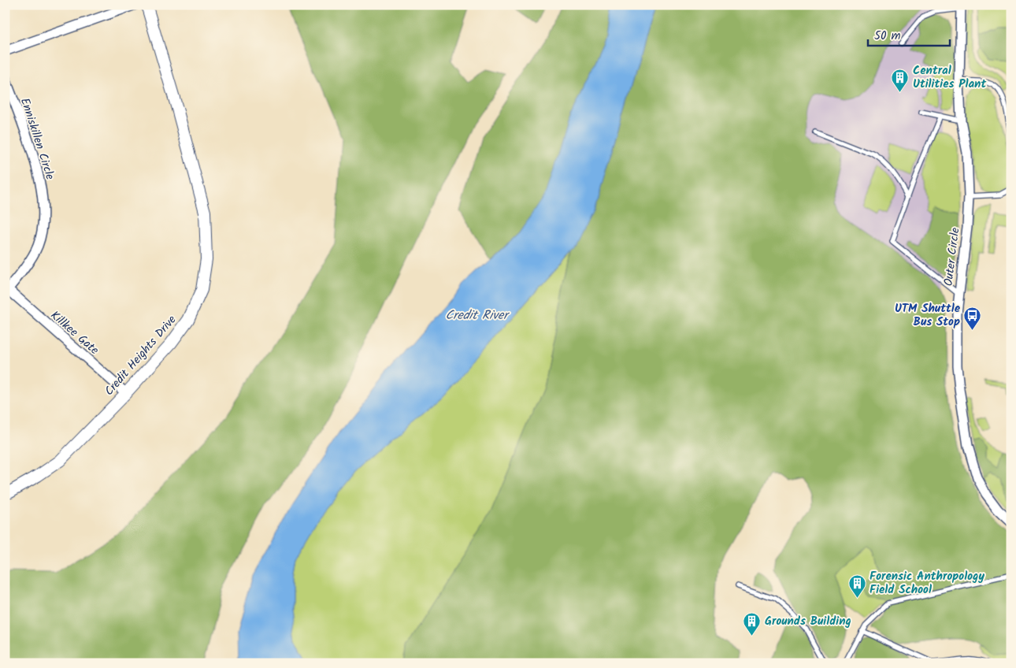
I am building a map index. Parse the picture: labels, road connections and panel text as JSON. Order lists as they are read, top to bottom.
{
  "streets": {
    "street": [
      "Enniskillen Circle",
      "Outer Circle",
      "Killkee Gate",
      "Credit Heights Drive"
    ]
  },
  "crossings": [
    ["Enniskillen Circle", "Killkee Gate"],
    ["Killkee Gate", "Credit Heights Drive"]
  ],
  "water": ["Credit River"],
  "places": {
    "building": ["Central Utilities Plant", "Forensic Anthropology Field School", "Grounds Building"],
    "bus stop": ["UTM Shuttle Bus Stop"]
  },
  "scale_bar": "50 m"
}
